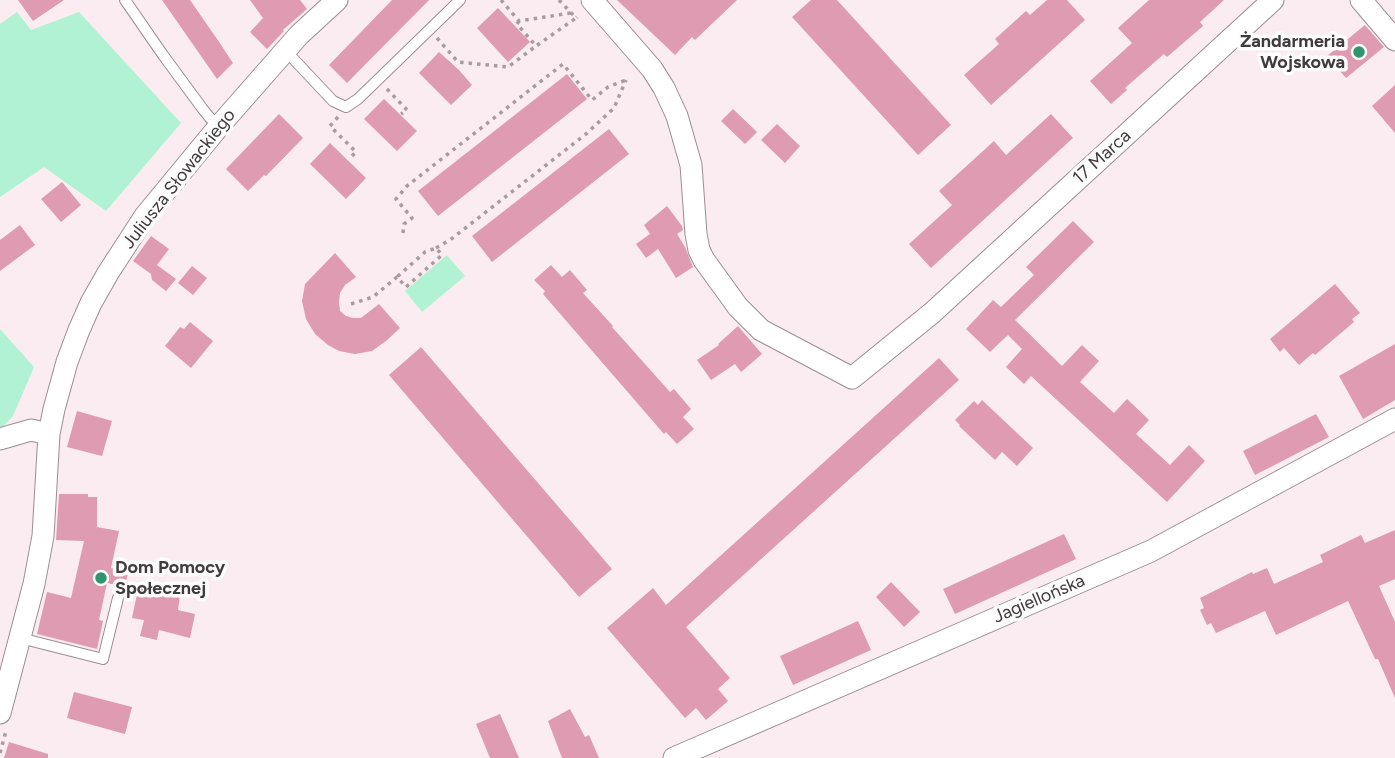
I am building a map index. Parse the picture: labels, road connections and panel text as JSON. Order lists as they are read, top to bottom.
{
  "streets": {
    "street": ["17 Marca", "Juliusza Słowackiego", "Jagiellońska"]
  },
  "places": ["Żandarmeria Wojskowa", "Dom Pomocy Społecznej"]
}
